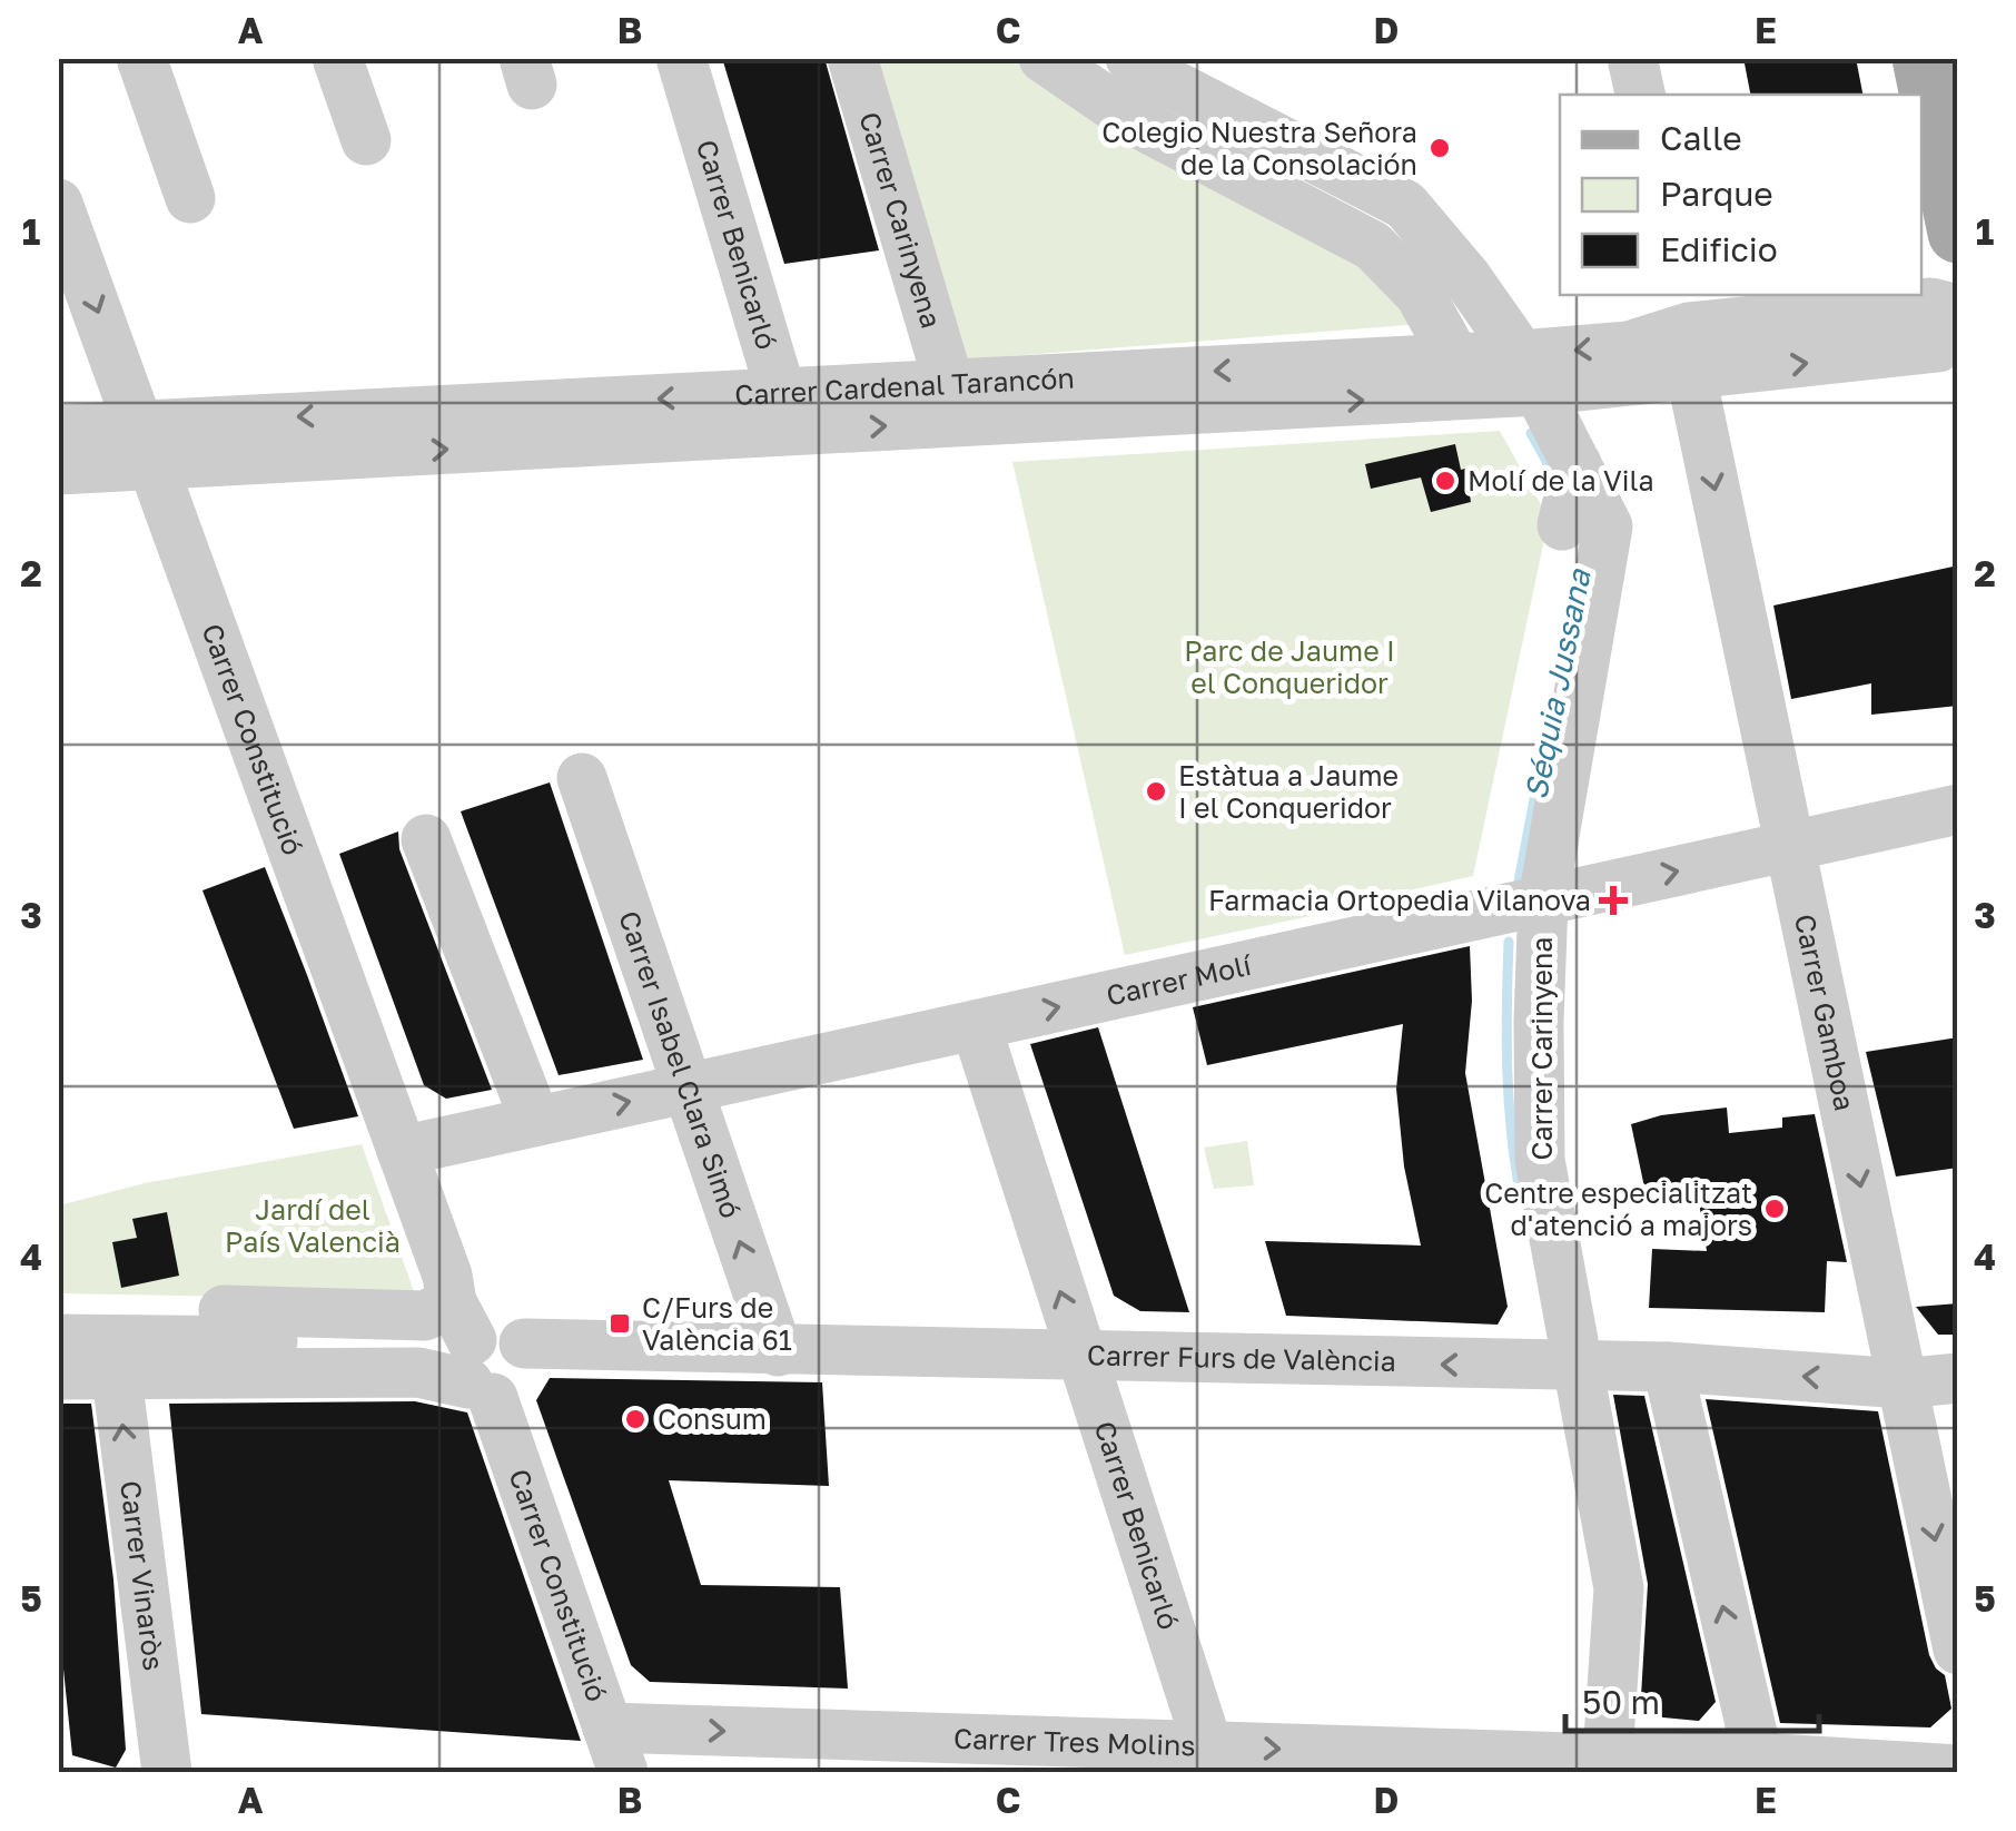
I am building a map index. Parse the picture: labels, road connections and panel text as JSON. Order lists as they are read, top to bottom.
{
  "streets": {
    "street": [
      "Carrer Carinyena",
      "Carrer Benicarló",
      "Carrer Cardenal Tarancón",
      "Carrer Constitució",
      "Carrer Molí",
      "Carrer Gamboa",
      "Carrer Isabel Clara Simó",
      "Carrer Furs de València",
      "Carrer Vinaròs",
      "Carrer Tres Molins"
    ]
  },
  "crossings": [
    ["Carrer Carinyena", "Carrer Cardenal Tarancón"],
    ["Carrer Carinyena", "Carrer Molí"],
    ["Carrer Carinyena", "Carrer Furs de València"],
    ["Carrer Carinyena", "Carrer Tres Molins"],
    ["Carrer Benicarló", "Carrer Cardenal Tarancón"],
    ["Carrer Benicarló", "Carrer Molí"],
    ["Carrer Benicarló", "Carrer Furs de València"],
    ["Carrer Benicarló", "Carrer Tres Molins"],
    ["Carrer Cardenal Tarancón", "Carrer Constitució"],
    ["Carrer Cardenal Tarancón", "Carrer Gamboa"],
    ["Carrer Constitució", "Carrer Molí"],
    ["Carrer Constitució", "Carrer Furs de València"],
    ["Carrer Constitució", "Carrer Tres Molins"],
    ["Carrer Molí", "Carrer Gamboa"],
    ["Carrer Molí", "Carrer Isabel Clara Simó"],
    ["Carrer Gamboa", "Carrer Furs de València"],
    ["Carrer Isabel Clara Simó", "Carrer Furs de València"]
  ],
  "one_way": [
    "Carrer Molí",
    "Carrer Gamboa",
    "Carrer Isabel Clara Simó",
    "Carrer Furs de València",
    "Carrer Vinaròs",
    "Carrer Tres Molins"
  ],
  "water": ["Séquia Jussana"],
  "parks": ["Parc de Jaume I el Conqueridor", "Jardí del País Valencià"],
  "places": {
    "other": [
      "Colegio Nuestra Señora de la Consolación",
      "Molí de la Vila",
      "Estàtua a Jaume I el Conqueridor",
      "Centre especialitzat d'atenció a majors",
      "Consum"
    ],
    "health": ["Farmacia Ortopedia Vilanova"],
    "transit": ["C/Furs de València 61"]
  },
  "legend": ["Calle", "Parque", "Edificio"],
  "scale_bar": "50 m",
  "grid": {
    "columns": [
      "A",
      "B",
      "C",
      "D",
      "E"
    ],
    "rows": [
      "1",
      "2",
      "3",
      "4",
      "5"
    ]
  }
}
